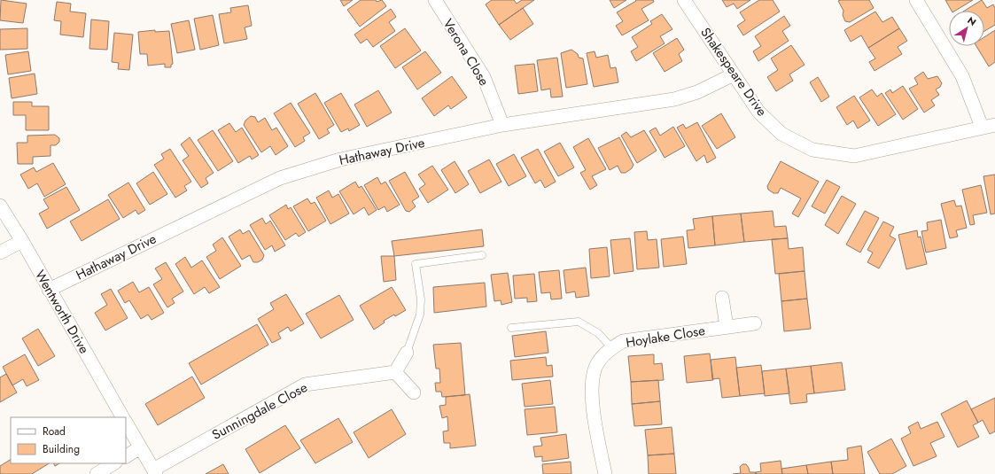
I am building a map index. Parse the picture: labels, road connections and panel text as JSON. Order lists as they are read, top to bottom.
{
  "streets": {
    "street": [
      "Verona Close",
      "Shakespeare Drive",
      "Hathaway Drive",
      "Wentworth Drive",
      "Hoylake Close",
      "Sunningdale Close"
    ]
  },
  "crossings": [
    ["Verona Close", "Hathaway Drive"],
    ["Shakespeare Drive", "Hathaway Drive"],
    ["Hathaway Drive", "Wentworth Drive"]
  ],
  "legend": ["Road", "Building"],
  "north": "top right"
}
